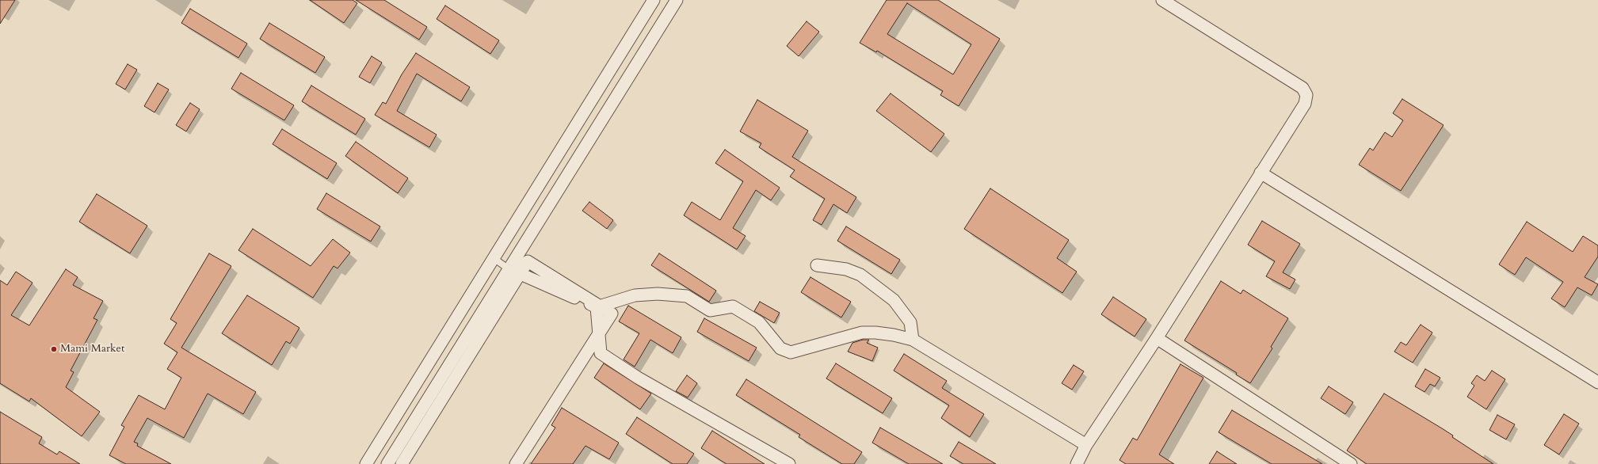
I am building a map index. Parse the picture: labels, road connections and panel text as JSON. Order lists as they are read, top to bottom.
{
  "places": ["Mami Market"]
}
